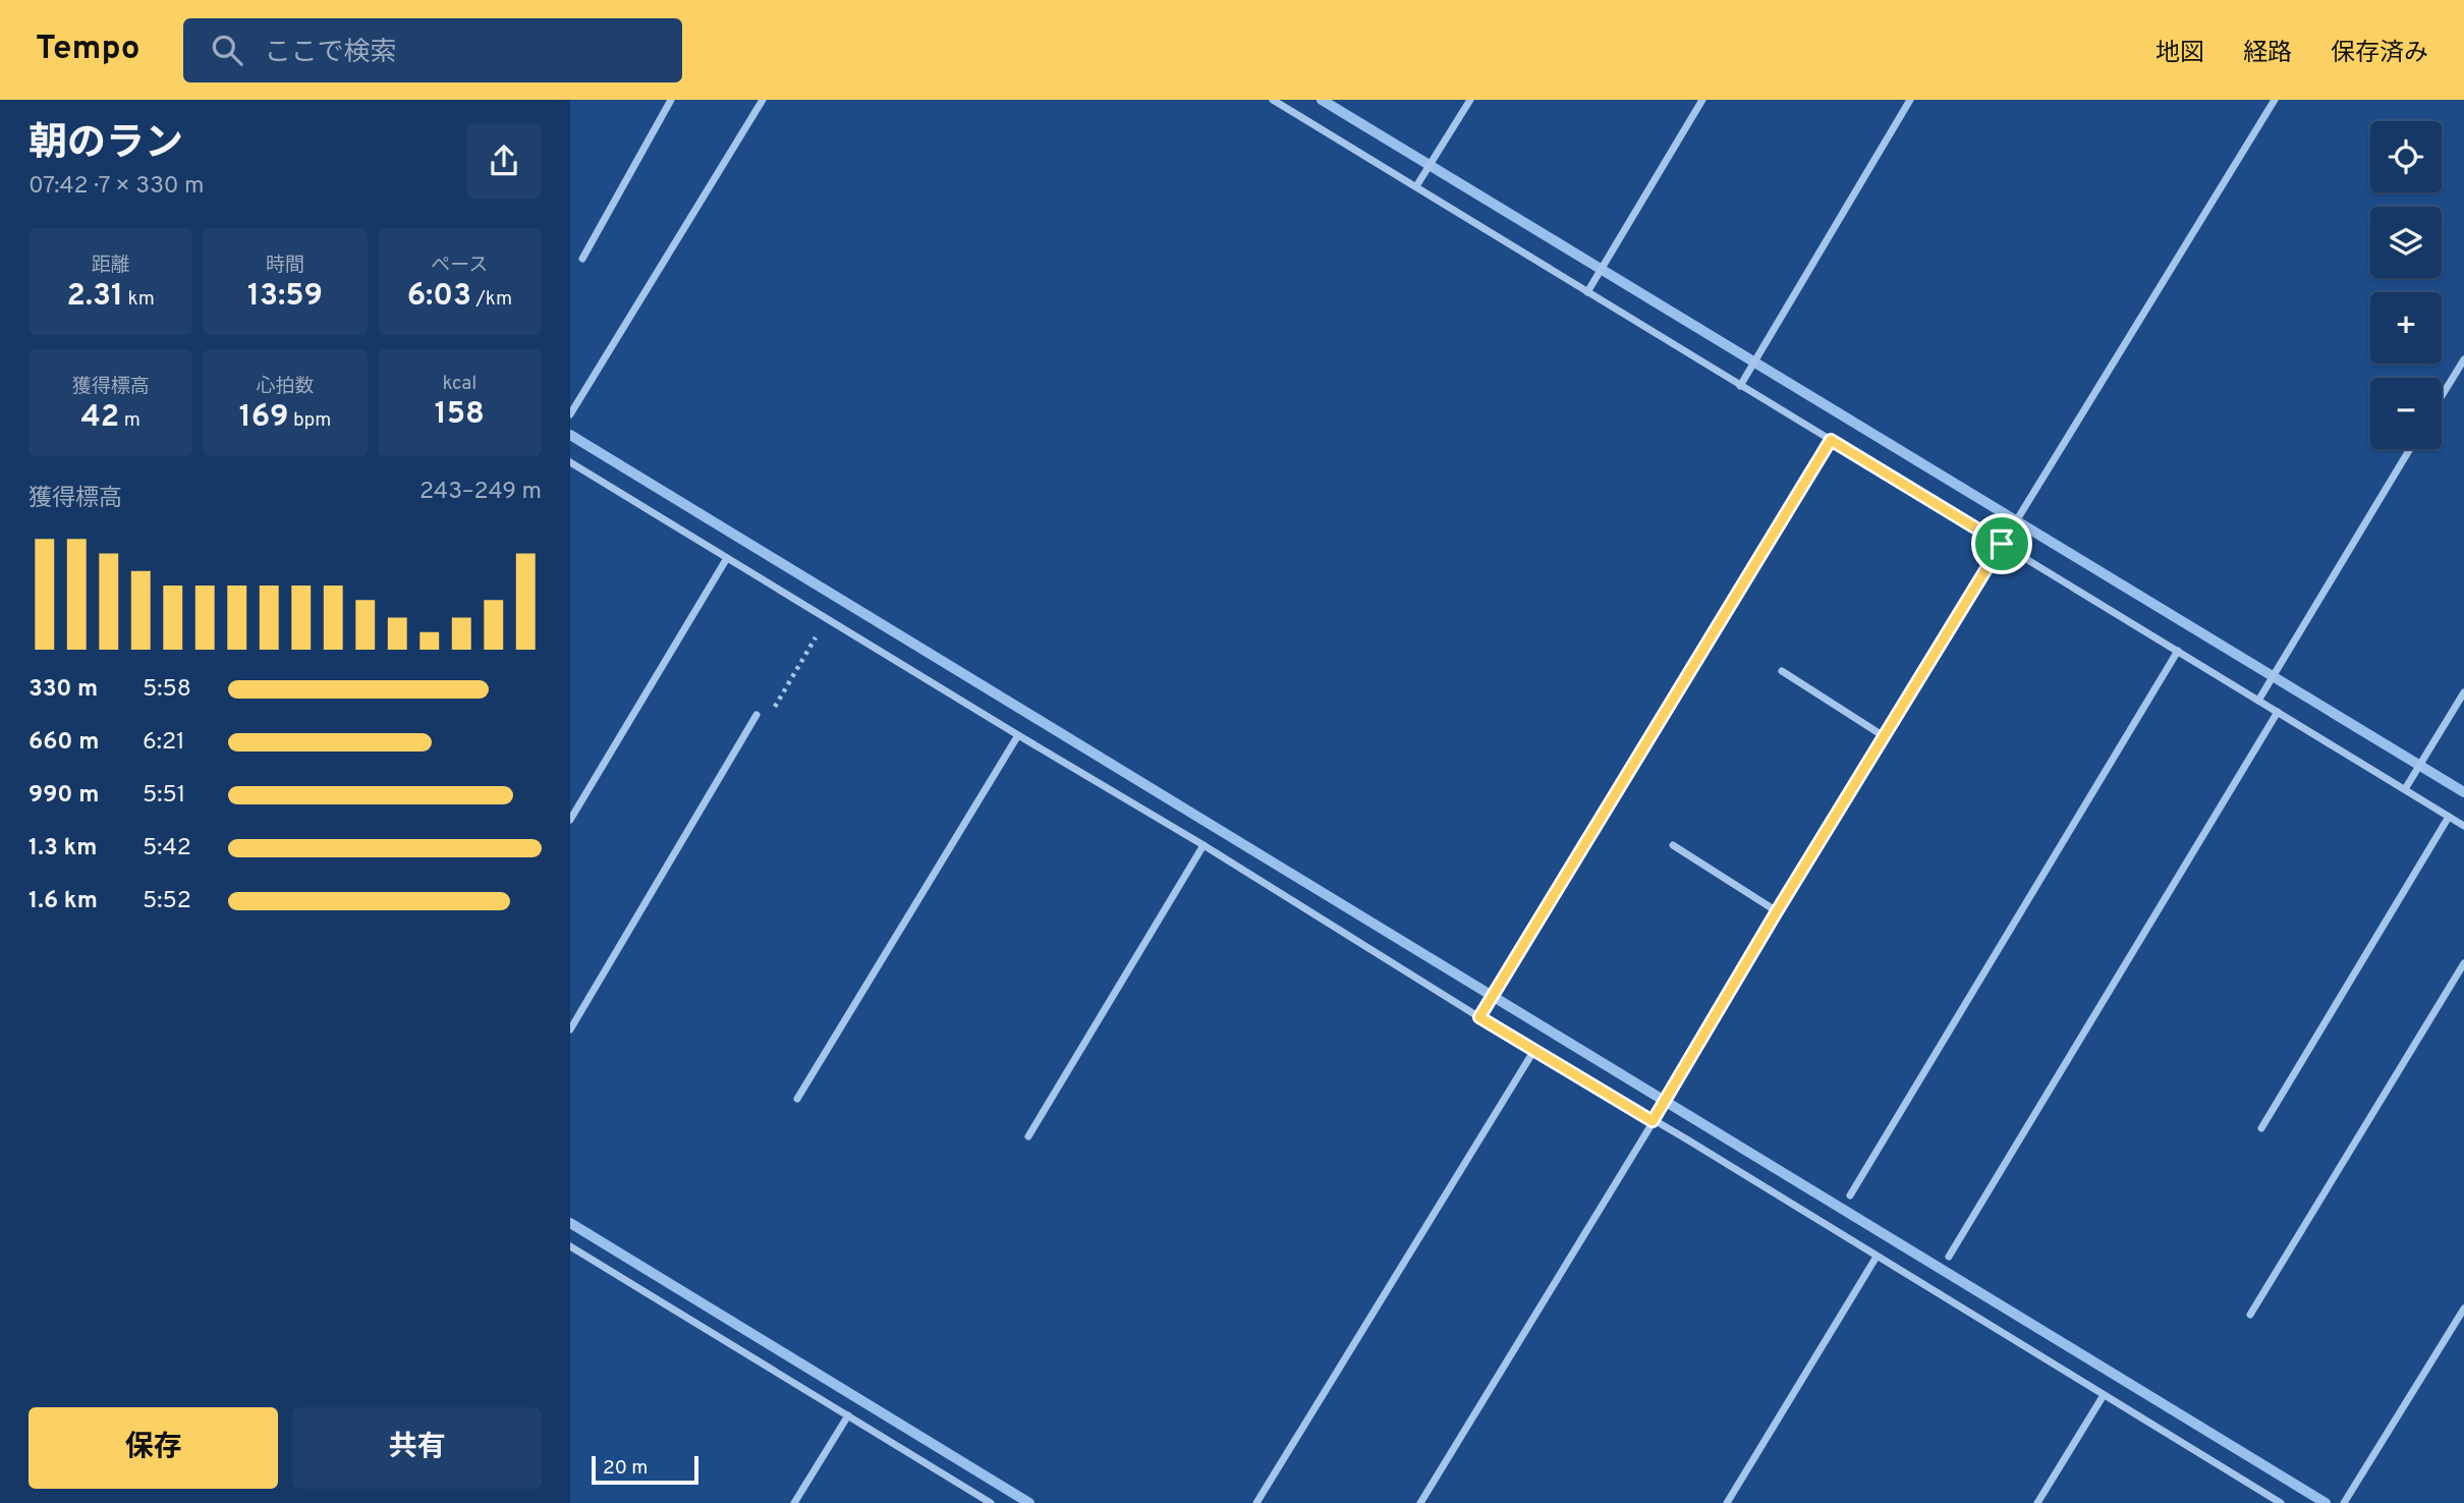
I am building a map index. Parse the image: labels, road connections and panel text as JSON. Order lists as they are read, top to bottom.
{
  "scale_bar": "20 m",
  "page": {
    "header": "Tempo",
    "search": "ここで検索",
    "nav": ["地図", "経路", "保存済み"],
    "heading": ["朝のラン", "07:42 · 7 × 330 m"],
    "map_buttons": ["+", "−"],
    "stats": [
      ["距離", "2.31 km"],
      ["時間", "13:59"],
      ["ペース", "6:03 /km"],
      ["獲得標高", "42 m"],
      ["心拍数", "169 bpm"],
      ["kcal", "158"]
    ],
    "chart": ["獲得標高", "243–249 m"],
    "list": [
      {
        "name": "330 m",
        "note": "5:58"
      },
      {
        "name": "660 m",
        "note": "6:21"
      },
      {
        "name": "990 m",
        "note": "5:51"
      },
      {
        "name": "1.3 km",
        "note": "5:42"
      },
      {
        "name": "1.6 km",
        "note": "5:52"
      }
    ],
    "buttons": ["保存", "共有"],
    "scale": "20 m"
  }
}
